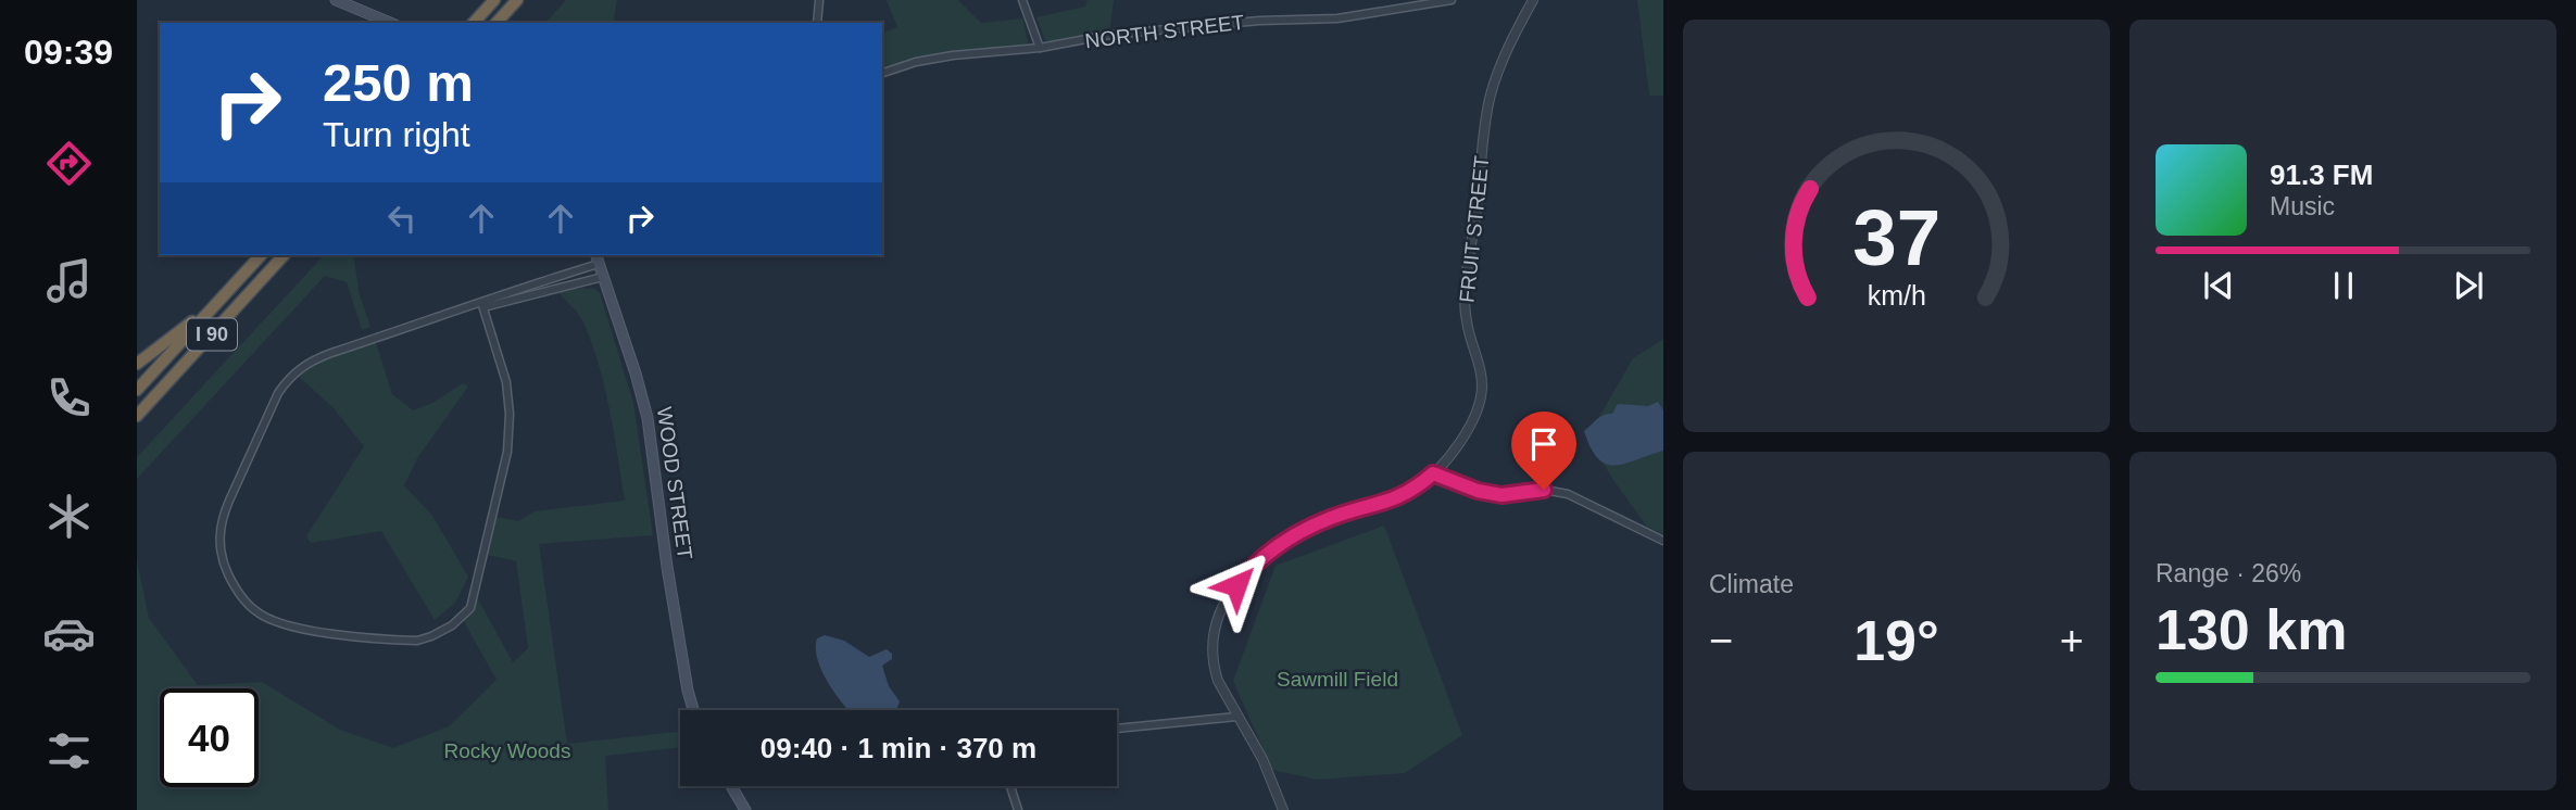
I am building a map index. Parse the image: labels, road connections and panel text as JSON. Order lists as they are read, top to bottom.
{
  "streets": {
    "highway": ["I 90"],
    "main road": ["WOOD STREET"],
    "street": ["NORTH STREET", "FRUIT STREET"]
  },
  "parks": ["Sawmill Field", "Rocky Woods"],
  "page": {
    "tabs": "09:39",
    "turn": ["250 m", "Turn right"],
    "song": ["91.3 FM", "Music"],
    "tile": [
      "Climate",
      ["Range · 26%", "130 km"]
    ],
    "heat": ["−", "19°", "+"],
    "limit": "40",
    "trip": "09:40 · 1 min · 370 m",
    "gauge": ["37", "km/h"]
  }
}
